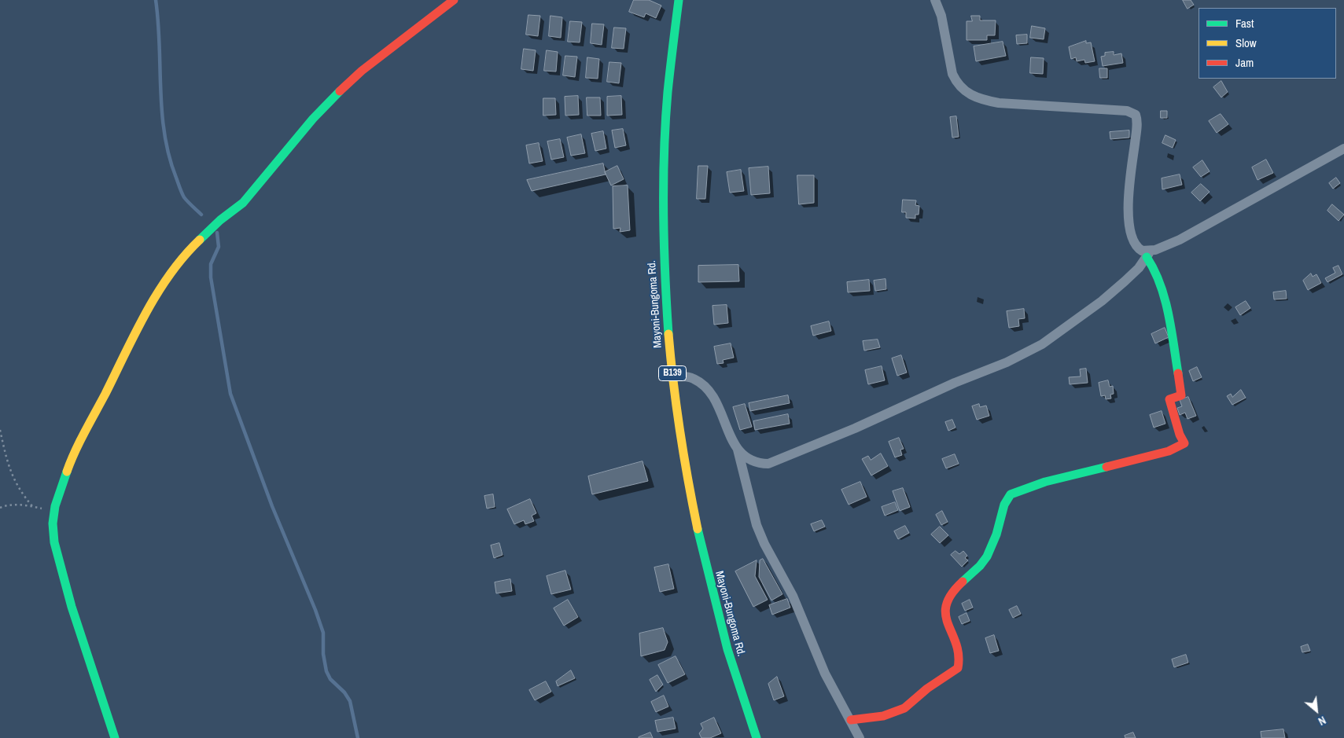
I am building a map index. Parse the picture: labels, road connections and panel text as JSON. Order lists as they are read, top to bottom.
{
  "streets": {
    "street": ["Mayoni-Bungoma Rd.", "B139"]
  },
  "legend": ["Fast", "Slow", "Jam"],
  "north": "bottom right"
}
